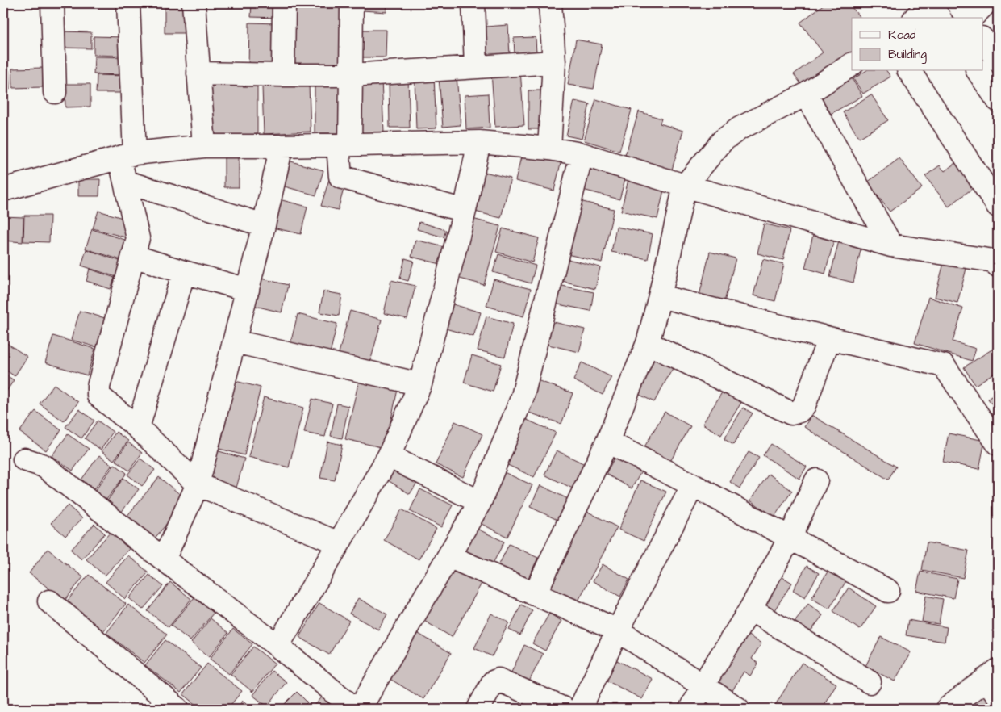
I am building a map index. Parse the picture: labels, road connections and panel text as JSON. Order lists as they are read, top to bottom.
{
  "legend": ["Road", "Building"]
}
